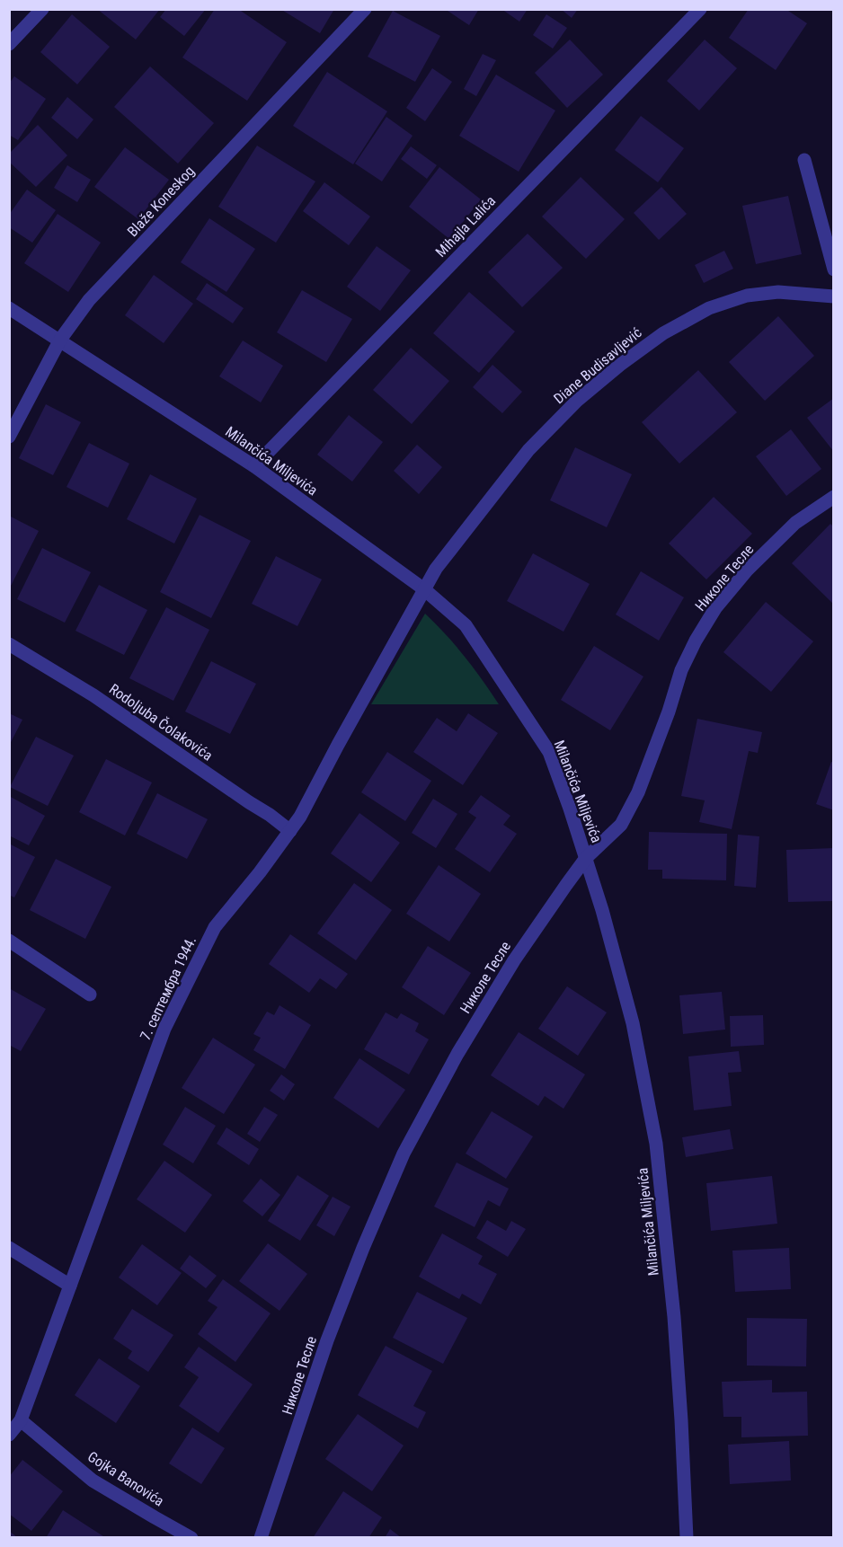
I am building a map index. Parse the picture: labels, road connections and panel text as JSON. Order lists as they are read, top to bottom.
{
  "streets": {
    "street": [
      "Blaže Koneskog",
      "Mihajla Lalića",
      "Diane Budisavljević",
      "Milančića Miljevića",
      "Николе Тесле",
      "Rodoljuba Čolakovića",
      "7. септембра 1944.",
      "Gojka Banovića"
    ]
  },
  "crossings": [
    ["Blaže Koneskog", "Milančića Miljevića"],
    ["Mihajla Lalića", "Milančića Miljevića"],
    ["Diane Budisavljević", "Milančića Miljevića"],
    ["Diane Budisavljević", "7. септембра 1944."],
    ["Milančića Miljevića", "Николе Тесле"],
    ["Milančića Miljevića", "7. септембра 1944."],
    ["Rodoljuba Čolakovića", "7. септембра 1944."],
    ["7. септембра 1944.", "Gojka Banovića"]
  ]
}
